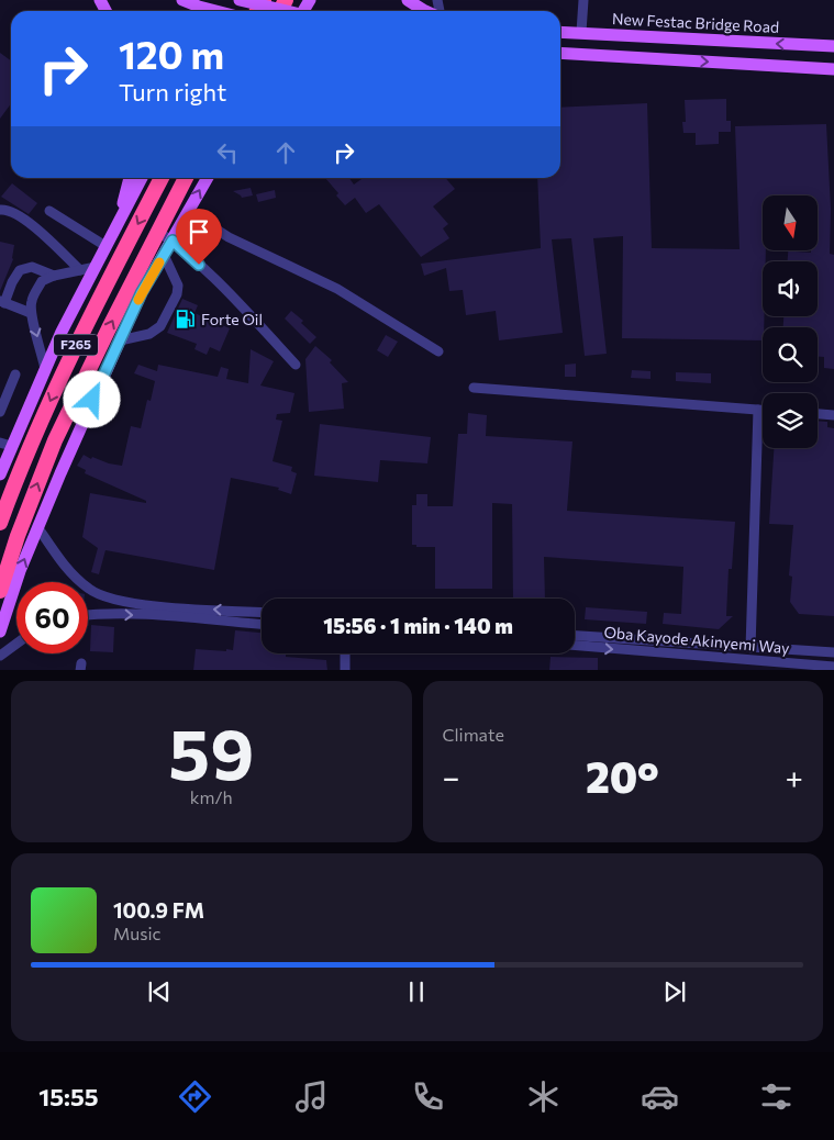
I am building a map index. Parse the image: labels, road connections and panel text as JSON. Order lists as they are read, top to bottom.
{
  "streets": {
    "highway": ["F265"],
    "main road": ["New Festac Bridge Road"],
    "street": ["Oba Kayode Akinyemi Way"]
  },
  "places": {
    "fuel station": ["Forte Oil"]
  },
  "north": "bottom",
  "page": {
    "turn": ["120 m", "Turn right"],
    "limit": "60",
    "trip": "15:56 · 1 min · 140 m",
    "tile": [
      ["59", "km/h"],
      "Climate"
    ],
    "heat": ["−", "20°", "+"],
    "song": ["100.9 FM", "Music"],
    "tabs": "15:55"
  }
}
